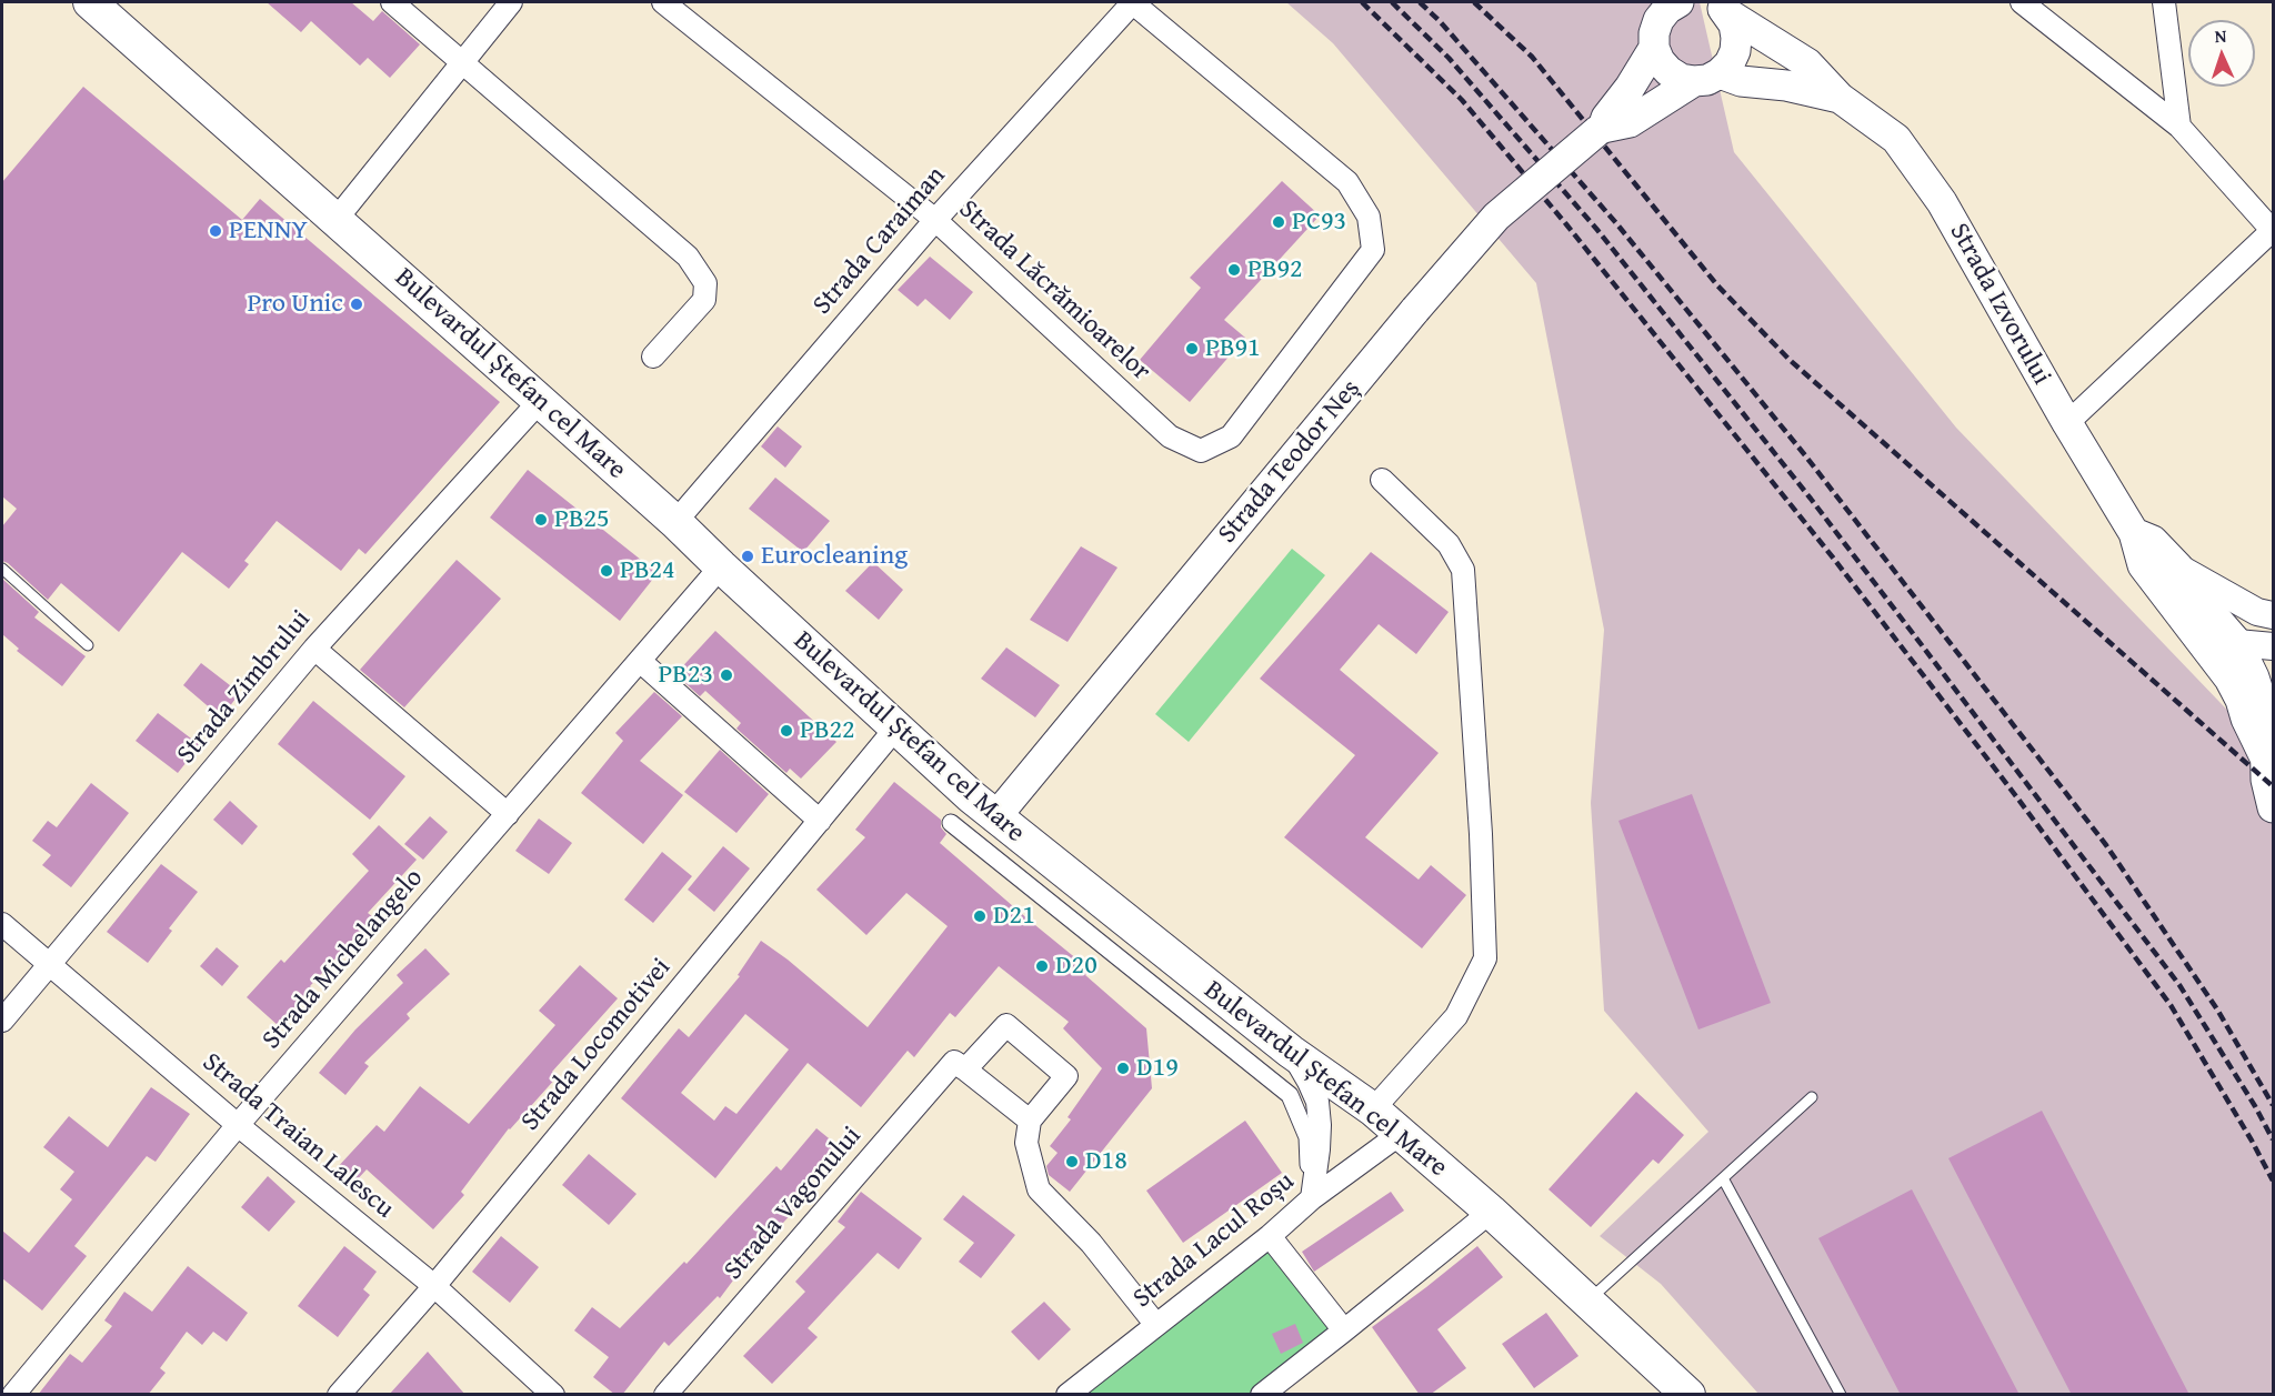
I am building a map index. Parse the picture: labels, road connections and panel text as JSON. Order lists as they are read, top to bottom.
{
  "streets": {
    "main road": ["Strada Izvorului", "Bulevardul Ștefan cel Mare", "Strada Teodor Neș"],
    "street": [
      "Strada Caraiman",
      "Strada Lăcrămioarelor",
      "Strada Zimbrului",
      "Strada Michelangelo",
      "Strada Locomotivei",
      "Strada Traian Lalescu",
      "Strada Vagonului",
      "Strada Lacul Roșu"
    ]
  },
  "crossings": [
    ["Strada Caraiman", "Strada Lăcrămioarelor"],
    ["Strada Caraiman", "Bulevardul Ștefan cel Mare"],
    ["Strada Izvorului", "Strada Teodor Neș"],
    ["Bulevardul Ștefan cel Mare", "Strada Teodor Neș"],
    ["Bulevardul Ștefan cel Mare", "Strada Zimbrului"],
    ["Bulevardul Ștefan cel Mare", "Strada Michelangelo"],
    ["Bulevardul Ștefan cel Mare", "Strada Locomotivei"],
    ["Bulevardul Ștefan cel Mare", "Strada Lacul Roșu"],
    ["Strada Zimbrului", "Strada Traian Lalescu"],
    ["Strada Michelangelo", "Strada Traian Lalescu"],
    ["Strada Locomotivei", "Strada Traian Lalescu"]
  ],
  "places": [
    "PC93",
    "PENNY",
    "PB92",
    "Pro Unic",
    "PB91",
    "PB25",
    "Eurocleaning",
    "PB24",
    "PB23",
    "PB22",
    "D21",
    "D20",
    "D19",
    "D18"
  ],
  "north": "top"
}
